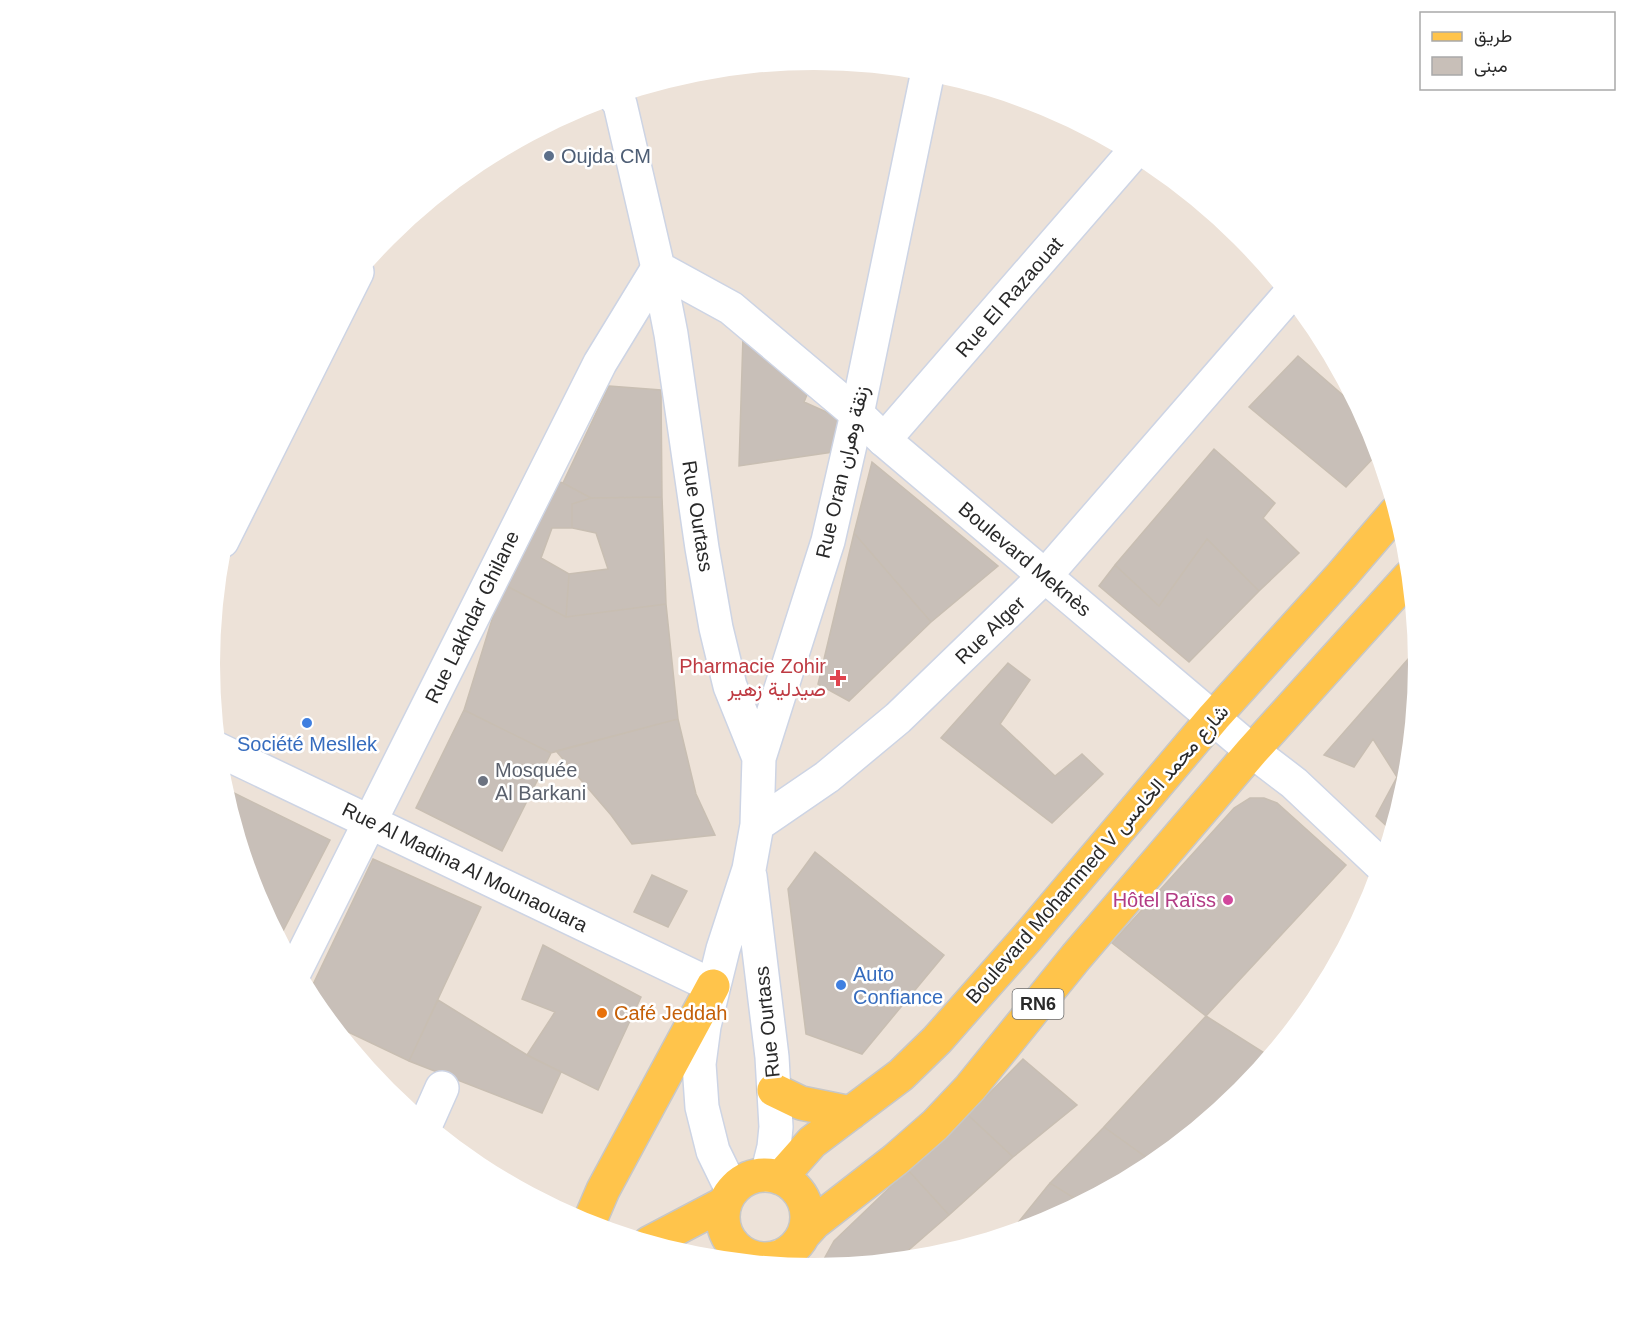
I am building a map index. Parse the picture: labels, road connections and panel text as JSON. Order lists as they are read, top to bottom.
{
  "streets": {
    "main road": ["Boulevard Mohammed V شارع محمد الخامس", "RN6"],
    "street": [
      "Rue El Razaouat",
      "Rue Oran زنقة وهران",
      "Rue Ourtass",
      "Boulevard Meknès",
      "Rue Lakhdar Ghilane",
      "Rue Alger",
      "Rue Al Madina Al Mounaouara"
    ]
  },
  "crossings": [
    ["Rue El Razaouat", "Boulevard Meknès"],
    ["Rue Oran زنقة وهران", "Rue Ourtass"],
    ["Rue Oran زنقة وهران", "Boulevard Meknès"],
    ["Rue Oran زنقة وهران", "Rue Alger"],
    ["Rue Ourtass", "Boulevard Meknès"],
    ["Rue Ourtass", "Rue Lakhdar Ghilane"],
    ["Rue Ourtass", "Boulevard Mohammed V شارع محمد الخامس"],
    ["Rue Ourtass", "RN6"],
    ["Boulevard Meknès", "Rue Lakhdar Ghilane"],
    ["Boulevard Meknès", "Rue Alger"],
    ["Boulevard Meknès", "Boulevard Mohammed V شارع محمد الخامس"],
    ["Boulevard Meknès", "RN6"],
    ["Rue Lakhdar Ghilane", "Rue Al Madina Al Mounaouara"],
    ["Boulevard Mohammed V شارع محمد الخامس", "RN6"]
  ],
  "places": {
    "other": [
      "Oujda CM",
      "Société Mesllek",
      "Mosquée Al Barkani",
      "Hôtel Raïss",
      "Auto Confiance",
      "Café Jeddah"
    ],
    "health": ["Pharmacie Zohir صيدلية زهير"]
  },
  "legend": ["طريق", "مبنى"]
}
